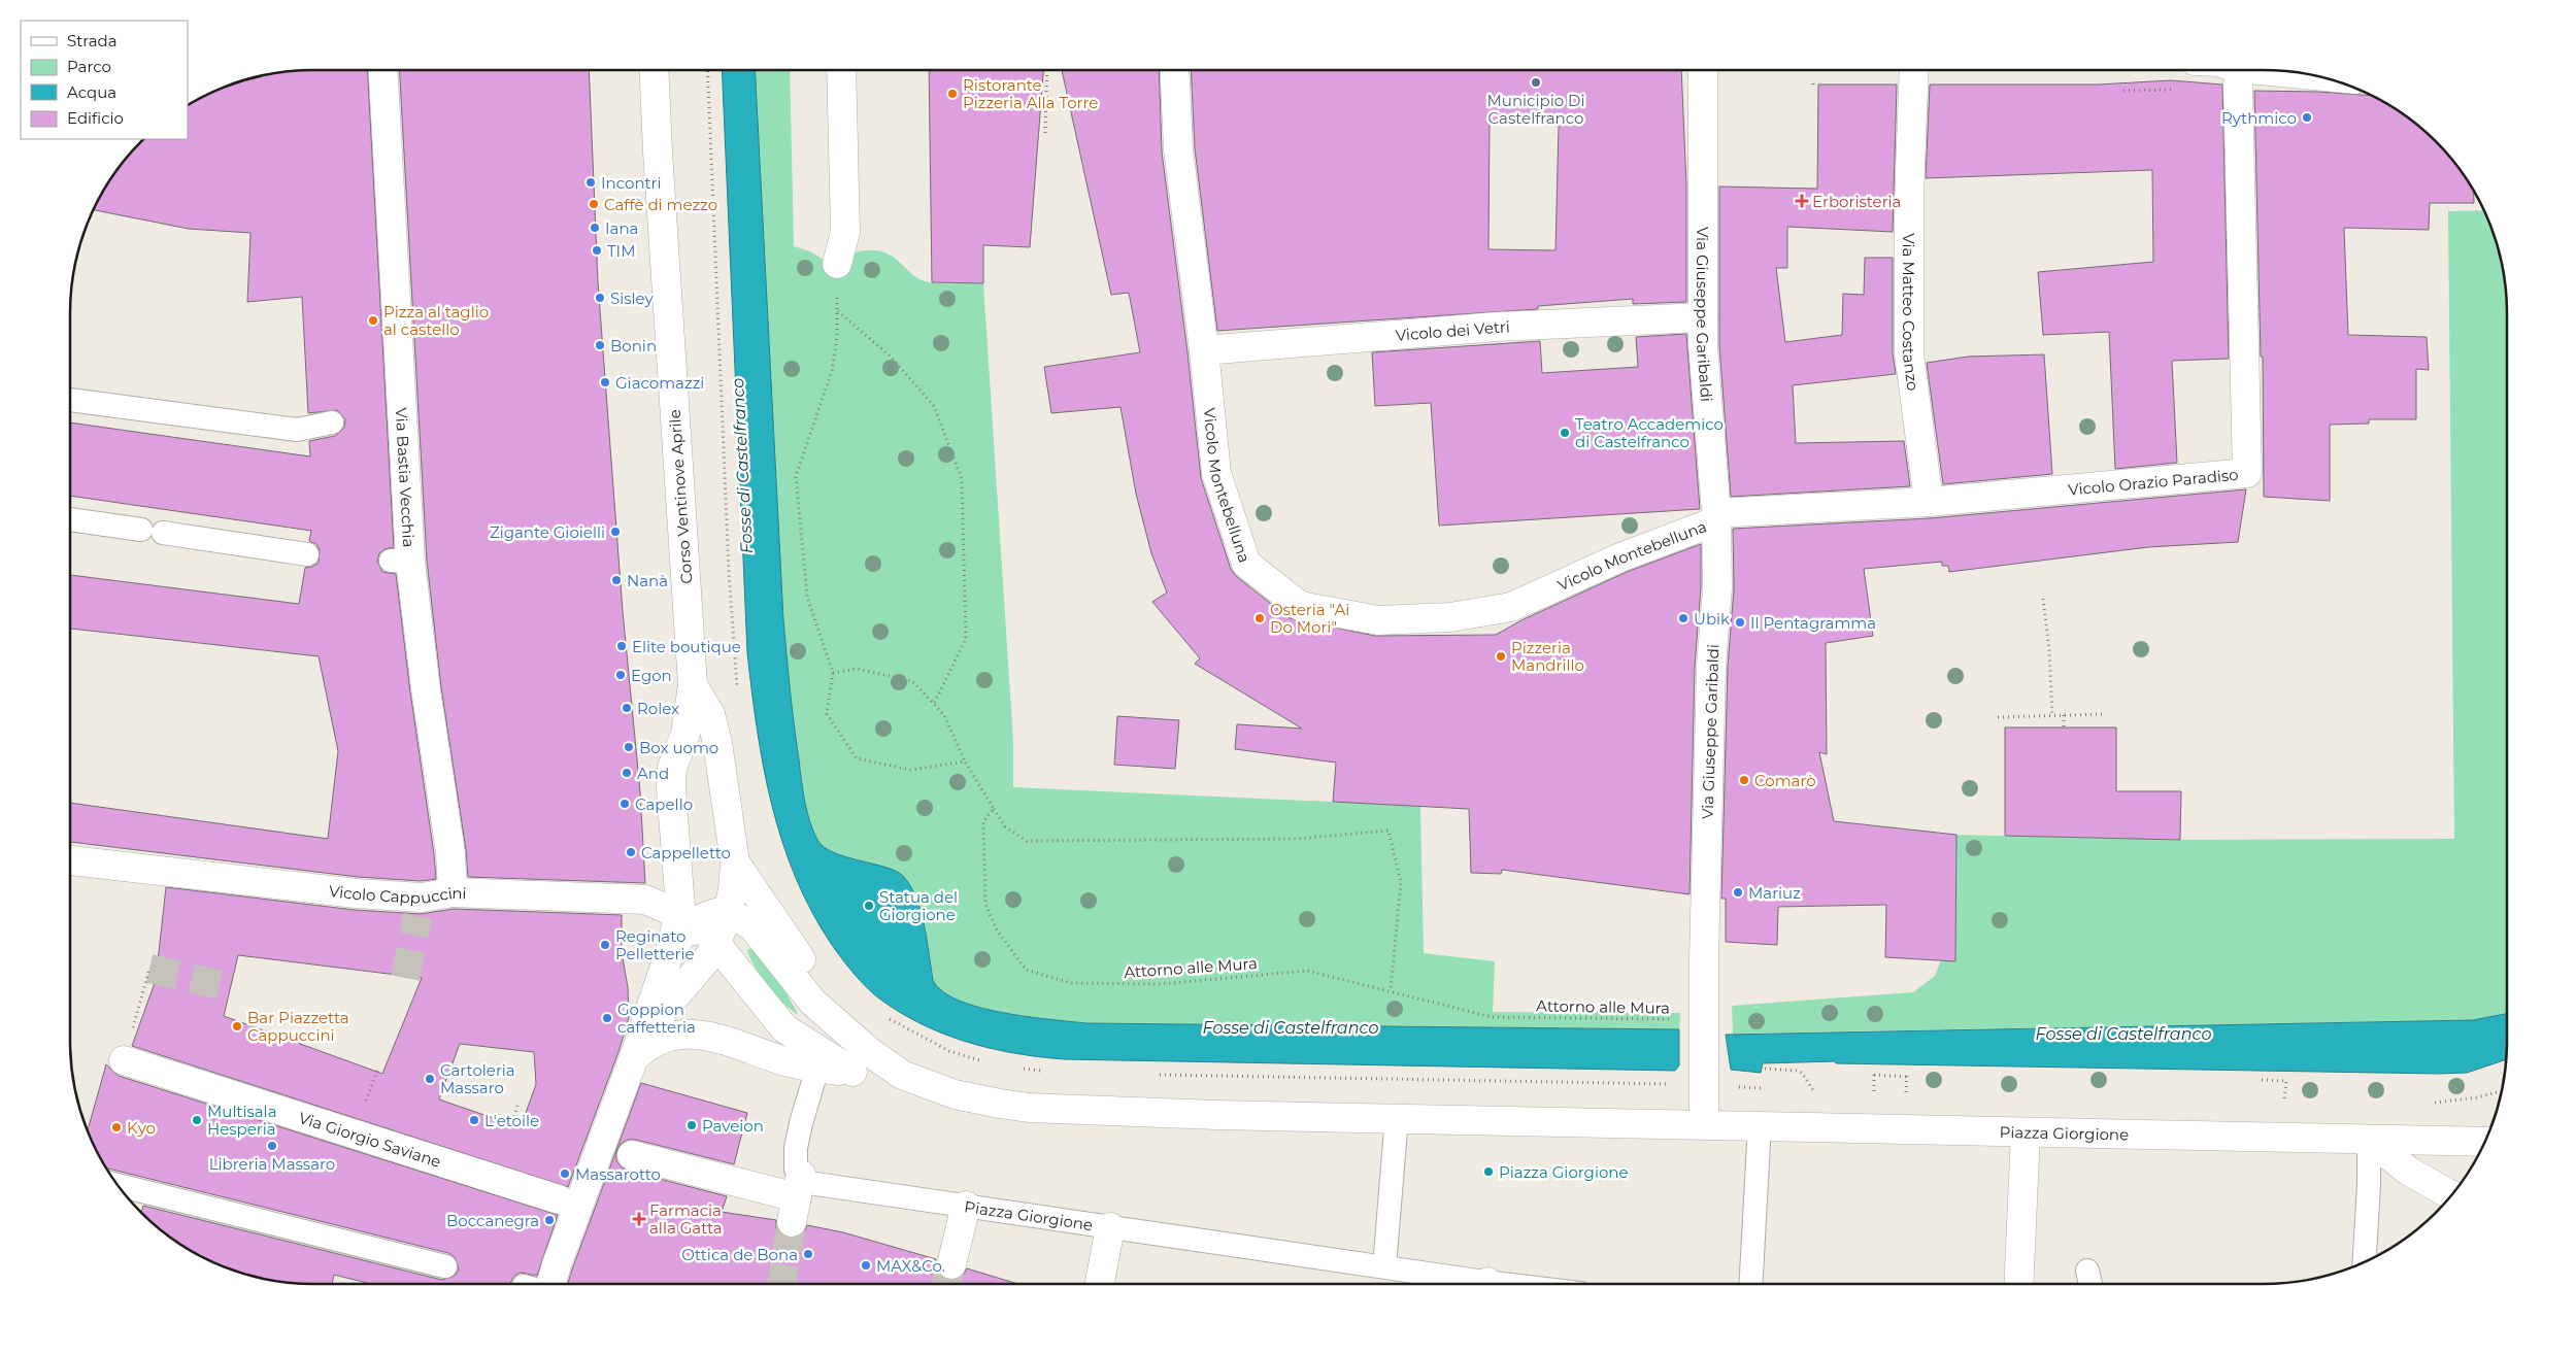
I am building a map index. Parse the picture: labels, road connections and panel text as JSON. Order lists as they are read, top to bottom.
{
  "streets": {
    "street": [
      "Via Matteo Costanzo",
      "Via Giuseppe Garibaldi",
      "Vicolo dei Vetri",
      "Via Bastia Vecchia",
      "Vicolo Orazio Paradiso",
      "Vicolo Montebelluna",
      "Corso Ventinove Aprile",
      "Vicolo Cappuccini",
      "Piazza Giorgione",
      "Via Giorgio Saviane"
    ],
    "path": ["Attorno alle Mura"]
  },
  "crossings": [
    ["Via Matteo Costanzo", "Vicolo Orazio Paradiso"],
    ["Via Giuseppe Garibaldi", "Vicolo dei Vetri"],
    ["Via Giuseppe Garibaldi", "Vicolo Orazio Paradiso"],
    ["Via Giuseppe Garibaldi", "Vicolo Montebelluna"],
    ["Via Giuseppe Garibaldi", "Attorno alle Mura"],
    ["Via Giuseppe Garibaldi", "Piazza Giorgione"],
    ["Vicolo dei Vetri", "Vicolo Montebelluna"],
    ["Via Bastia Vecchia", "Vicolo Cappuccini"],
    ["Vicolo Orazio Paradiso", "Vicolo Montebelluna"],
    ["Corso Ventinove Aprile", "Vicolo Cappuccini"]
  ],
  "water": ["Fosse di Castelfranco"],
  "places": {
    "other": [
      "Municipio Di Castelfranco",
      "Ristorante Pizzeria Alla Torre",
      "Rythmico",
      "Incontri",
      "Caffè di mezzo",
      "Iana",
      "TIM",
      "Sisley",
      "Pizza al taglio al castello",
      "Bonin",
      "Giacomazzi",
      "Teatro Accademico di Castelfranco",
      "Zigante Gioielli",
      "Nanà",
      "Osteria \"Ai Do Mori\"",
      "Ubik",
      "Il Pentagramma",
      "Elite boutique",
      "Pizzeria Mandrillo",
      "Egon",
      "Rolex",
      "Box uomo",
      "And",
      "Comarò",
      "Capello",
      "Cappelletto",
      "Mariuz",
      "Statua del Giorgione",
      "Reginato Pelletterie",
      "Goppion caffetteria",
      "Bar Piazzetta Cappuccini",
      "Cartoleria Massaro",
      "Multisala Hesperia",
      "L'etoile",
      "Paveion",
      "Kyo",
      "Libreria Massaro",
      "Piazza Giorgione",
      "Massarotto",
      "Boccanegra",
      "Ottica de Bona",
      "MAX&Co."
    ],
    "health": ["Erboristeria", "Farmacia alla Gatta"]
  },
  "legend": [
    "Strada",
    "Parco",
    "Acqua",
    "Edificio"
  ]
}
